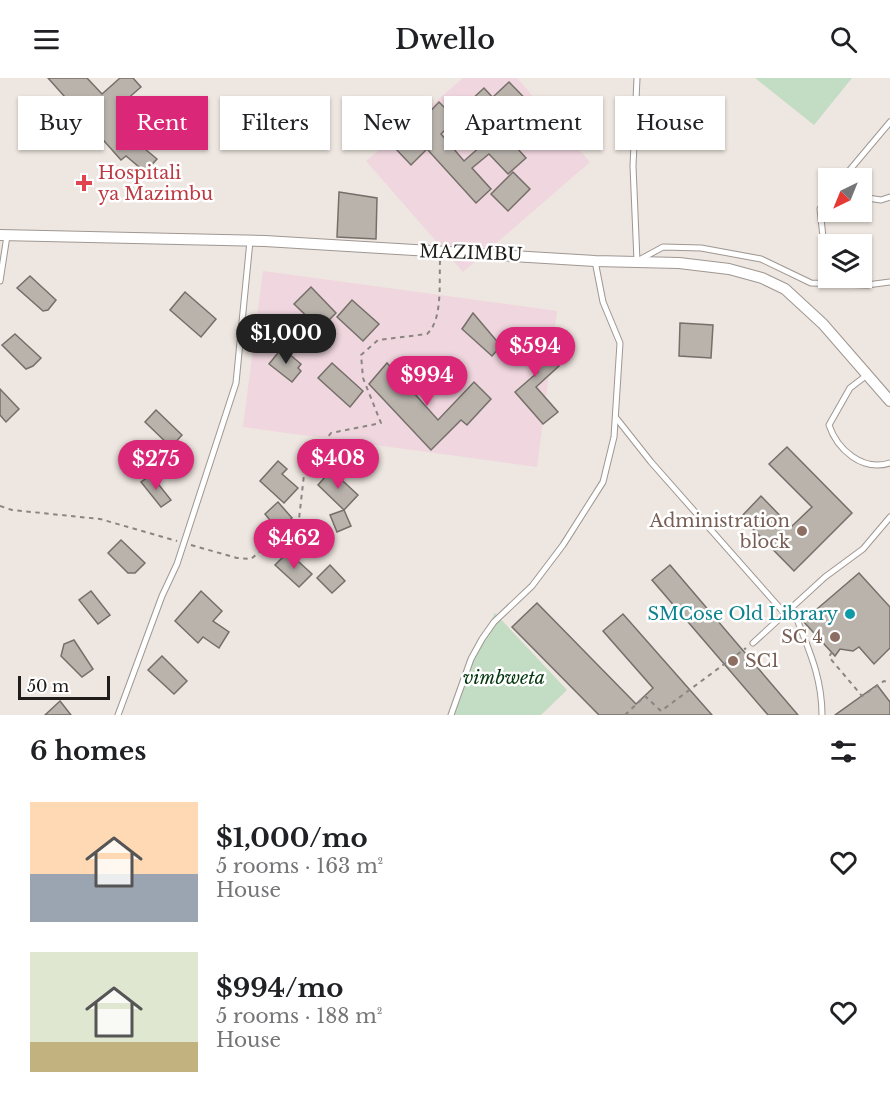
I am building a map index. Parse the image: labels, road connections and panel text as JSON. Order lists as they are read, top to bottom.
{
  "streets": {
    "street": ["MAZIMBU"]
  },
  "parks": ["vimbweta"],
  "places": {
    "health": ["Hospitali ya Mazimbu"],
    "other": [
      "Administration block",
      "SMCose Old Library",
      "SC 4",
      "SC1"
    ]
  },
  "scale_bar": "50 m",
  "north": "bottom left",
  "page": {
    "header": "Dwello",
    "chip": [
      "Buy",
      "Rent",
      "Filters",
      "New",
      "Apartment",
      "House"
    ],
    "price": [
      "$1,000",
      "$594",
      "$994",
      "$408",
      "$275",
      "$462"
    ],
    "scale": "50 m",
    "heading": "6 homes",
    "list": [
      {
        "name": "$1,000/mo",
        "note": "5 rooms · 163 m² · House"
      },
      {
        "name": "$994/mo",
        "note": "5 rooms · 188 m² · House"
      }
    ]
  }
}
